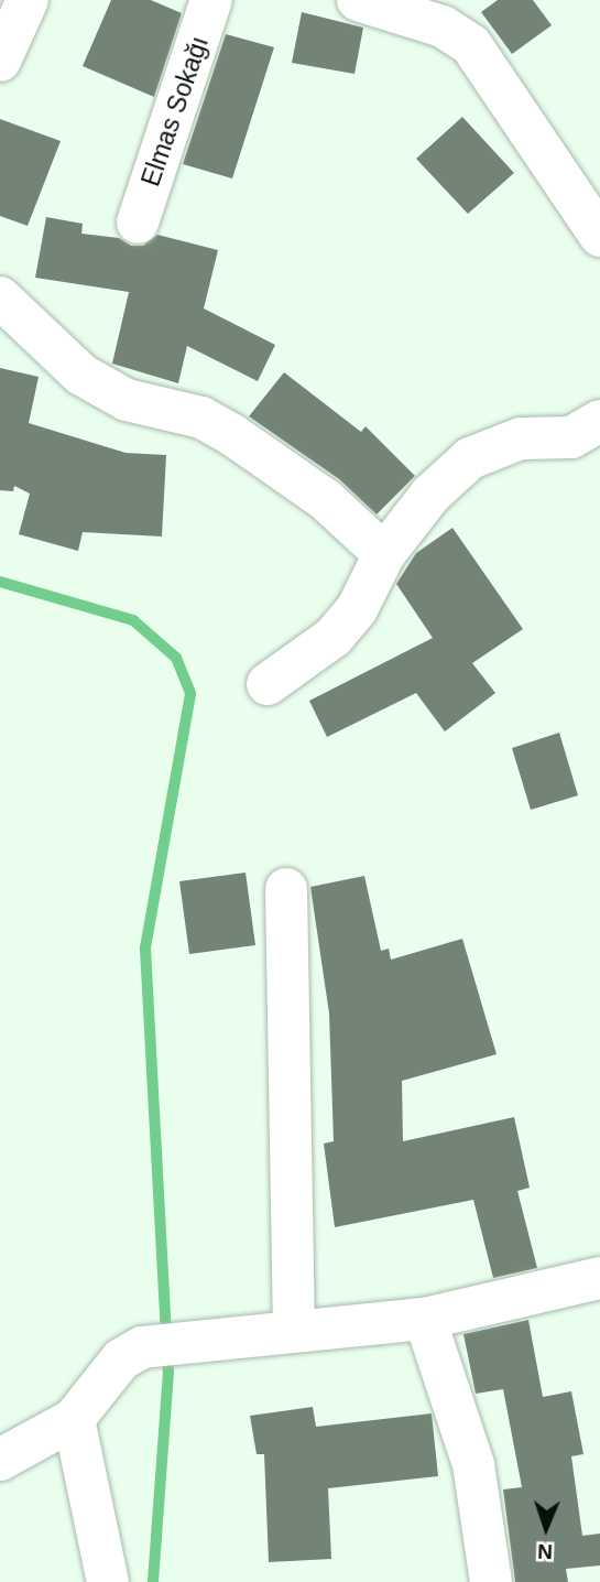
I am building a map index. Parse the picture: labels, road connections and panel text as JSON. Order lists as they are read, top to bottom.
{
  "streets": {
    "street": ["Elmas Sokağı"]
  },
  "north": "bottom"
}
